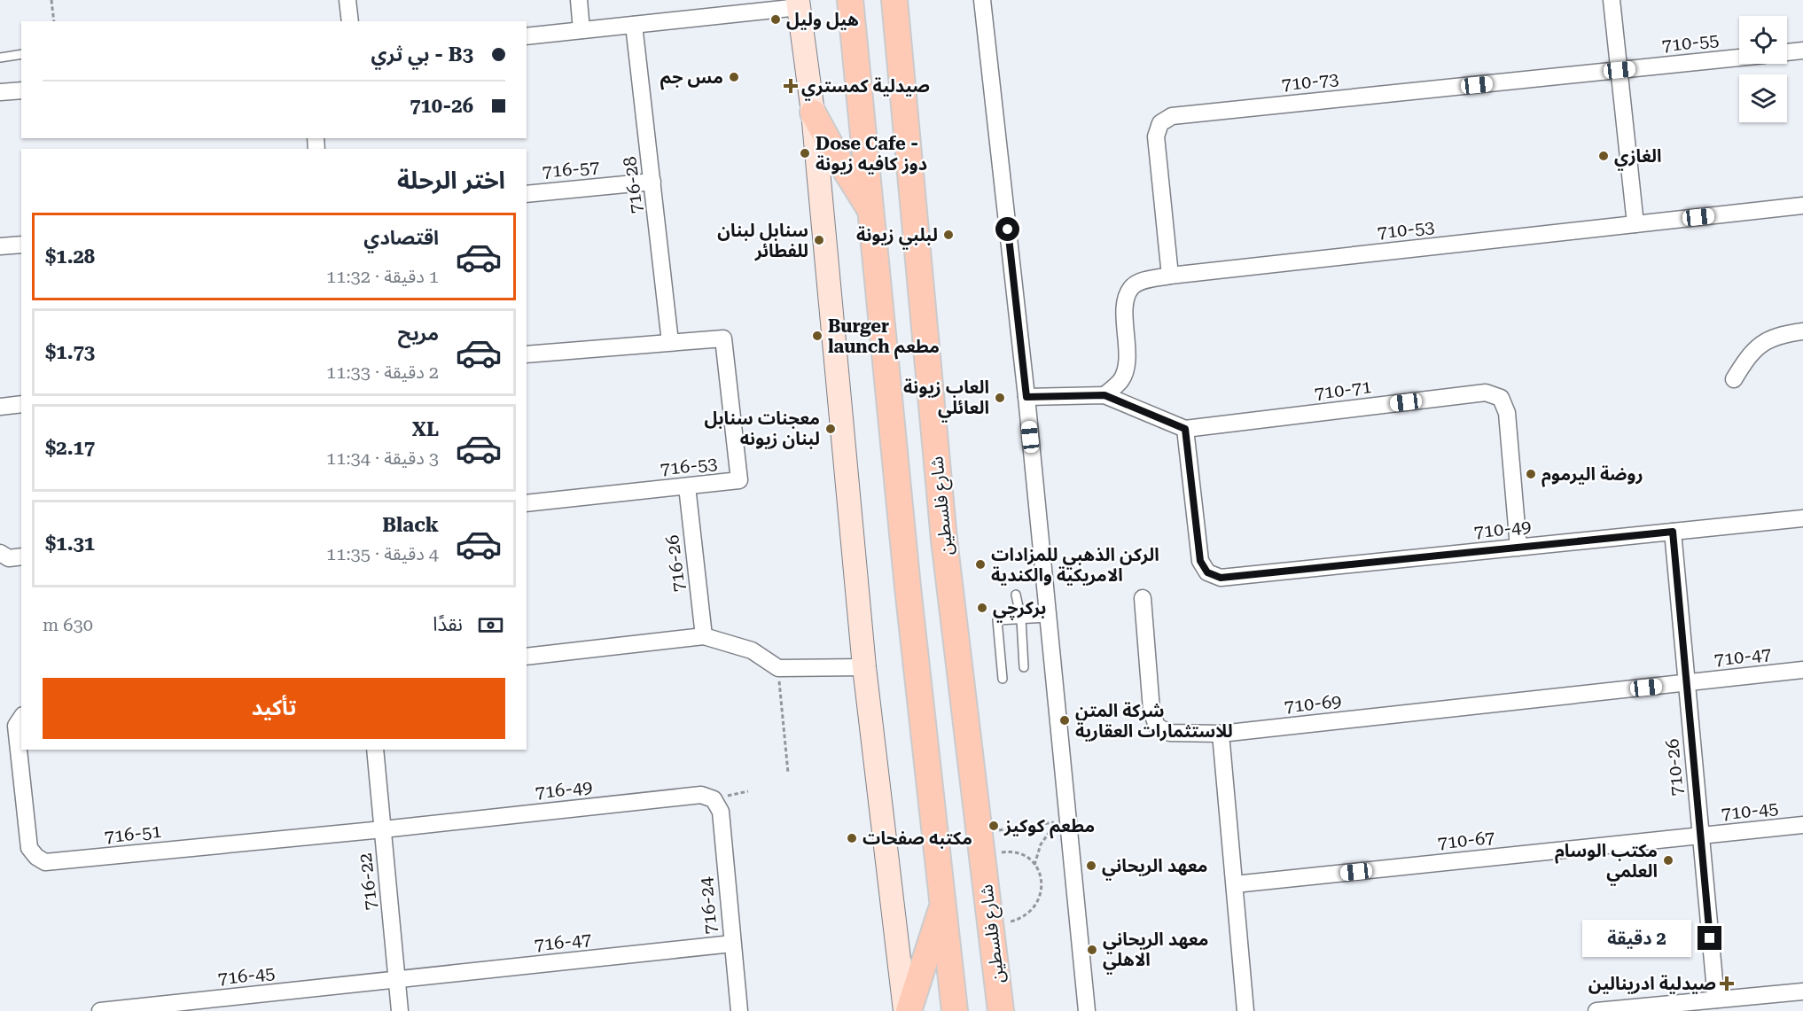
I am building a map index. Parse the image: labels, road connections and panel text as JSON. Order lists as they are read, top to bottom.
{
  "streets": {
    "main road": ["شارع فلسطين"],
    "street": [
      "710-55",
      "710-73",
      "716-57",
      "716-28",
      "710-53",
      "710-71",
      "716-53",
      "710-49",
      "716-26",
      "710-47",
      "710-69",
      "710-26",
      "716-49",
      "710-45",
      "716-51",
      "710-67",
      "716-22",
      "716-24",
      "716-47",
      "716-45"
    ]
  },
  "crossings": [
    ["710-55", "710-73"],
    ["710-73", "710-53"],
    ["716-57", "716-28"],
    ["716-28", "716-53"],
    ["710-71", "710-49"],
    ["716-53", "716-26"],
    ["710-49", "710-26"],
    ["710-47", "710-69"],
    ["710-47", "710-26"],
    ["710-69", "710-26"],
    ["710-26", "710-45"],
    ["710-26", "710-67"],
    ["716-49", "716-51"],
    ["716-49", "716-22"],
    ["716-49", "716-24"],
    ["710-45", "710-67"],
    ["716-51", "716-22"],
    ["716-22", "716-47"],
    ["716-22", "716-45"],
    ["716-24", "716-47"],
    ["716-47", "716-45"]
  ],
  "places": {
    "other": [
      "هيل وليل",
      "مس جم",
      "Dose Cafe - دوز كافيه زيونة",
      "الغازي",
      "لبلبي زيونة",
      "سنابل لبنان للفطائر",
      "Burger launch مطعم",
      "العاب زيونة العائلي",
      "معجنات سنابل لبنان زيونه",
      "روضة اليرموم",
      "الركن الذهبي للمزادات الامريكية والكندية",
      "بركرچي",
      "شركة المتن للاستثمارات العقارية",
      "مطعم كوكيز",
      "مكتبه صفحات",
      "مكتب الوسام العلمي",
      "معهد الريحاني",
      "معهد الريحاني الاهلي"
    ],
    "health": ["صيدلية كمستري", "صيدلية ادرينالين"]
  },
  "page": {
    "banner": ["B3 - بي ثري", "710-26"],
    "heading": "اختر الرحلة",
    "list": [
      {
        "name": "اقتصادي",
        "note": "1 دقيقة · 11:32",
        "value": "$1.28"
      },
      {
        "name": "مريح",
        "note": "2 دقيقة · 11:33",
        "value": "$1.73"
      },
      {
        "name": "XL",
        "note": "3 دقيقة · 11:34",
        "value": "$2.17"
      },
      {
        "name": "Black",
        "note": "4 دقيقة · 11:35",
        "value": "$1.31"
      }
    ],
    "pay": ["نقدًا", "630 m"],
    "buttons": "تأكيد",
    "bubble": "2 دقيقة"
  }
}
